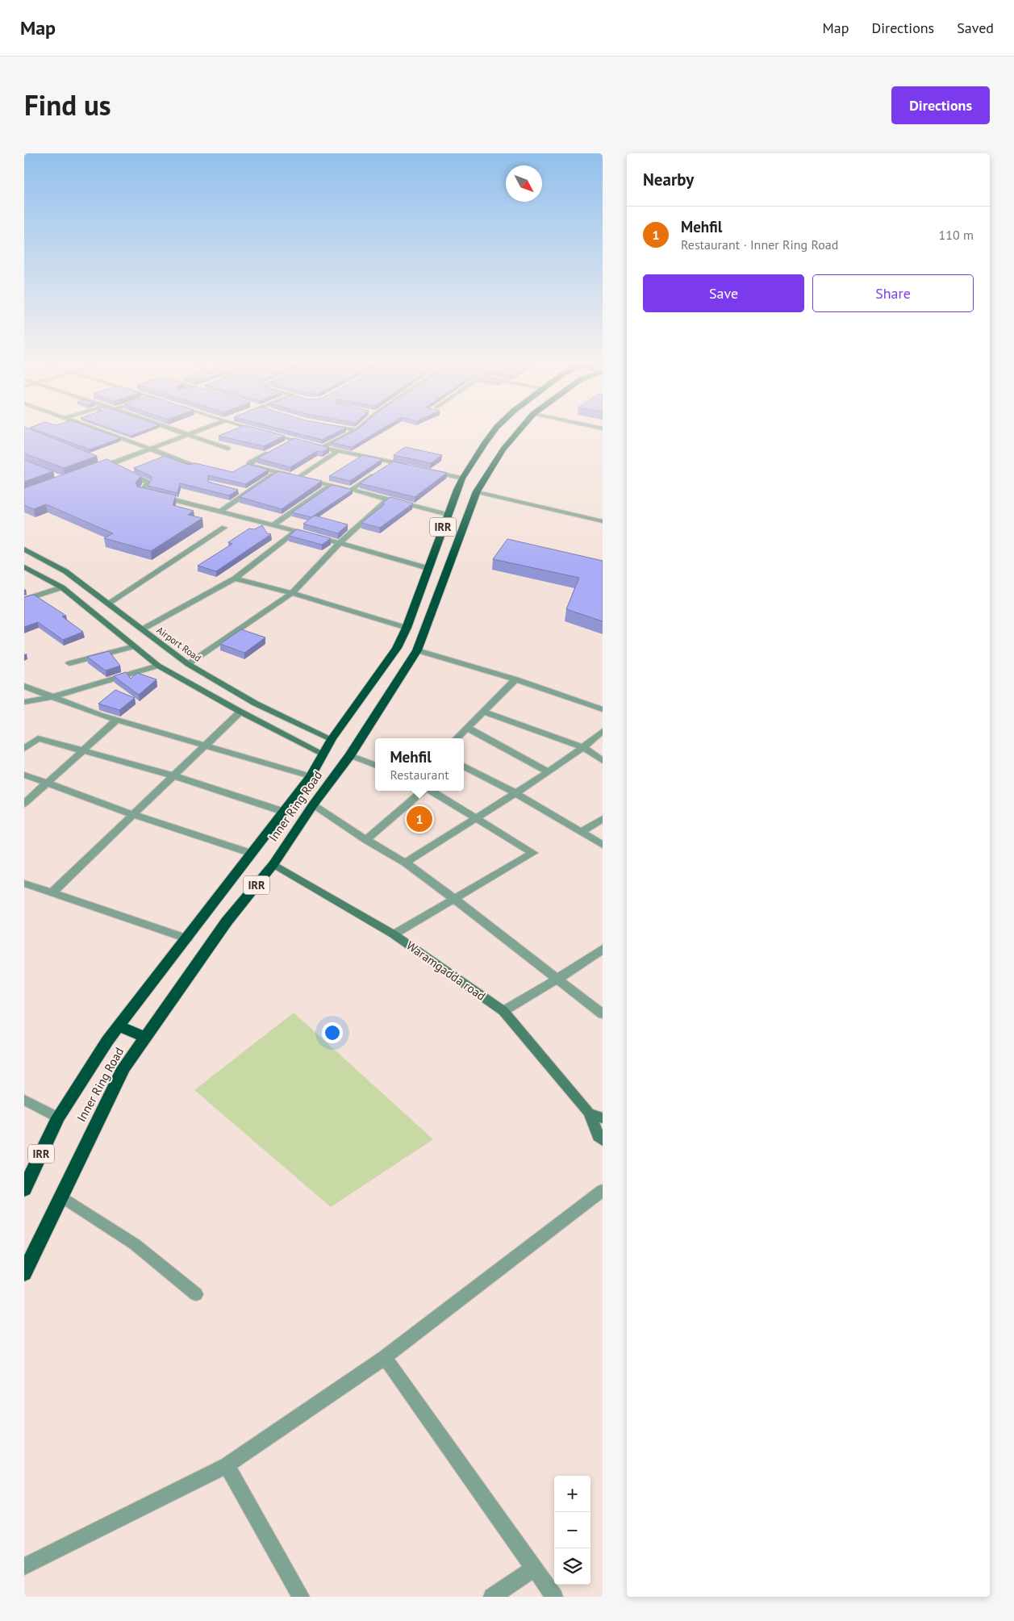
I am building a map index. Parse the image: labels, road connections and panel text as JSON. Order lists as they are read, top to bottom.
{
  "streets": {
    "highway": ["IRR", "Inner Ring Road"],
    "main road": ["Airport Road", "Waramgadda road"]
  },
  "crossings": [
    ["Airport Road", "Inner Ring Road"],
    ["Inner Ring Road", "Waramgadda road"]
  ],
  "north": "bottom right",
  "page": {
    "header": "Map",
    "nav": ["Map", "Directions", "Saved"],
    "title": "Find us",
    "buttons": [
      "Directions",
      ["Save", "Share"]
    ],
    "heading": "Nearby",
    "list": [
      {
        "mark": "1",
        "name": "Mehfil",
        "note": "Restaurant · Inner Ring Road",
        "value": "110 m"
      }
    ],
    "popup": ["Mehfil", "Restaurant"],
    "pins": "1",
    "map_buttons": ["+", "−"]
  }
}
